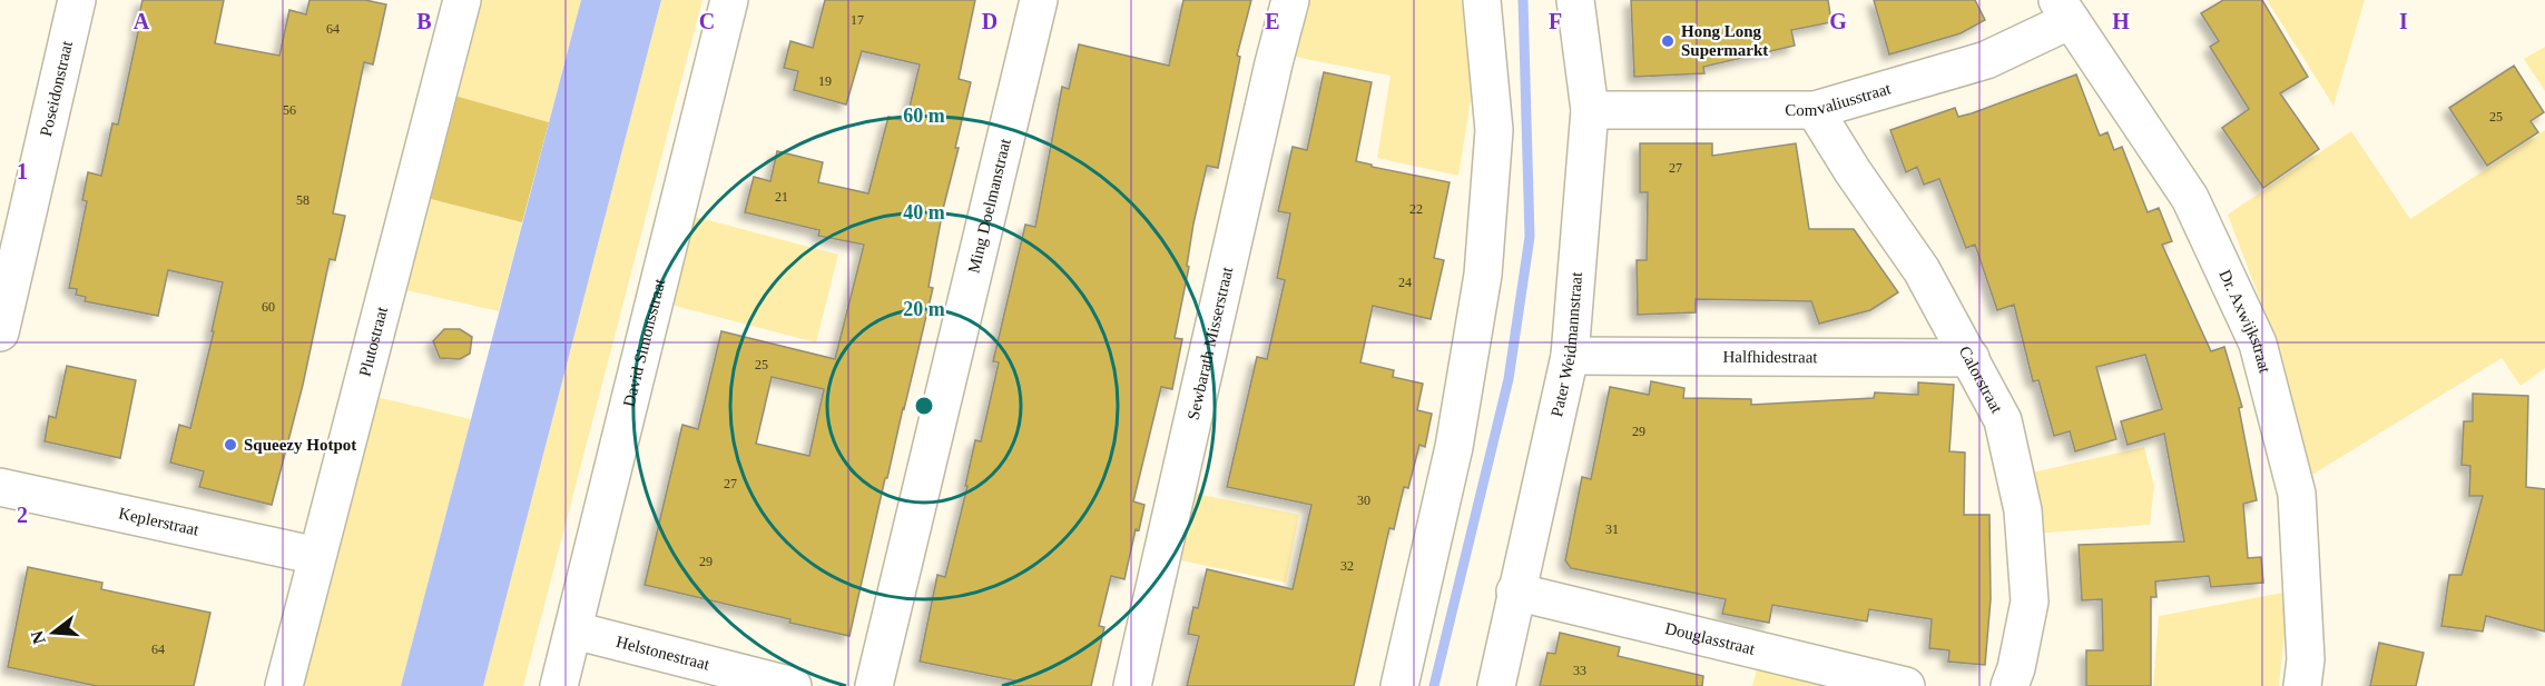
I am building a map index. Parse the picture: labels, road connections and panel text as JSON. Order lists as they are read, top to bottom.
{
  "streets": {
    "street": [
      "Poseidonstraat",
      "Comvaliusstraat",
      "Ming Doelmanstraat",
      "Dr. Axwijkstraat",
      "Plutostraat",
      "Sewbarath Misserstraat",
      "David Simonsstraat",
      "Pater Weidmannstraat",
      "Halfhidestraat",
      "Calorstraat",
      "Keplerstraat",
      "Douglasstraat",
      "Helstonestraat"
    ]
  },
  "crossings": [
    ["Comvaliusstraat", "Dr. Axwijkstraat"],
    ["Comvaliusstraat", "Pater Weidmannstraat"],
    ["Comvaliusstraat", "Calorstraat"],
    ["Plutostraat", "Keplerstraat"],
    ["David Simonsstraat", "Helstonestraat"],
    ["Pater Weidmannstraat", "Halfhidestraat"],
    ["Pater Weidmannstraat", "Douglasstraat"],
    ["Halfhidestraat", "Calorstraat"]
  ],
  "places": ["Hong Long Supermarkt", "Squeezy Hotpot"],
  "house_numbers": [
    "17",
    "64",
    "19",
    "56",
    "25",
    "27",
    "21",
    "58",
    "22",
    "24",
    "60",
    "25",
    "29",
    "27",
    "30",
    "31",
    "29",
    "32",
    "64",
    "33"
  ],
  "north": "left",
  "grid": {
    "columns": [
      "A",
      "B",
      "C",
      "D",
      "E",
      "F",
      "G",
      "H",
      "I"
    ],
    "rows": ["1", "2"]
  },
  "rings": ["60 m", "40 m", "20 m"]
}
